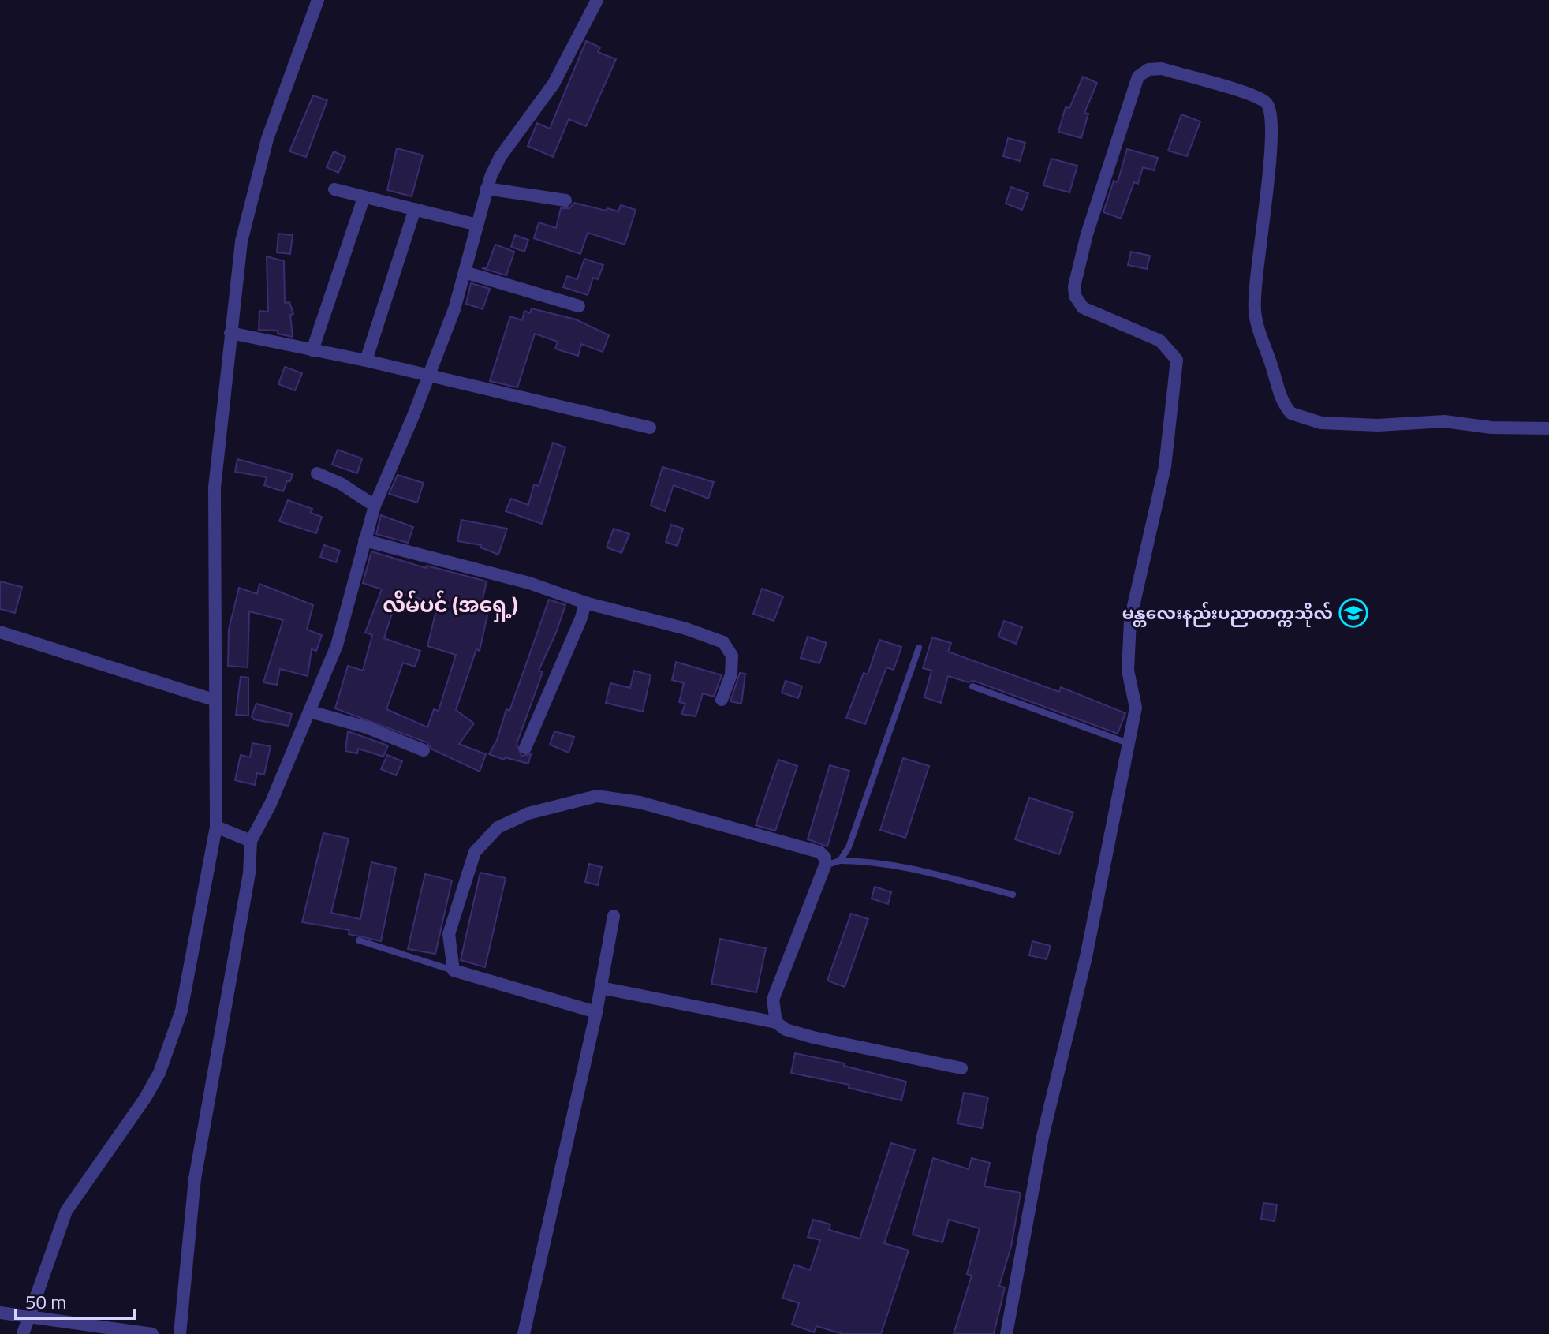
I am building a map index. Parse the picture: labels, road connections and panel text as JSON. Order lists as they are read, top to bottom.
{
  "districts": ["လိမ်ပင် (အရှေ့)"],
  "places": {
    "school or university": ["မန္တလေးနည်းပညာတက္ကသိုလ်"]
  },
  "scale_bar": "50 m"
}
